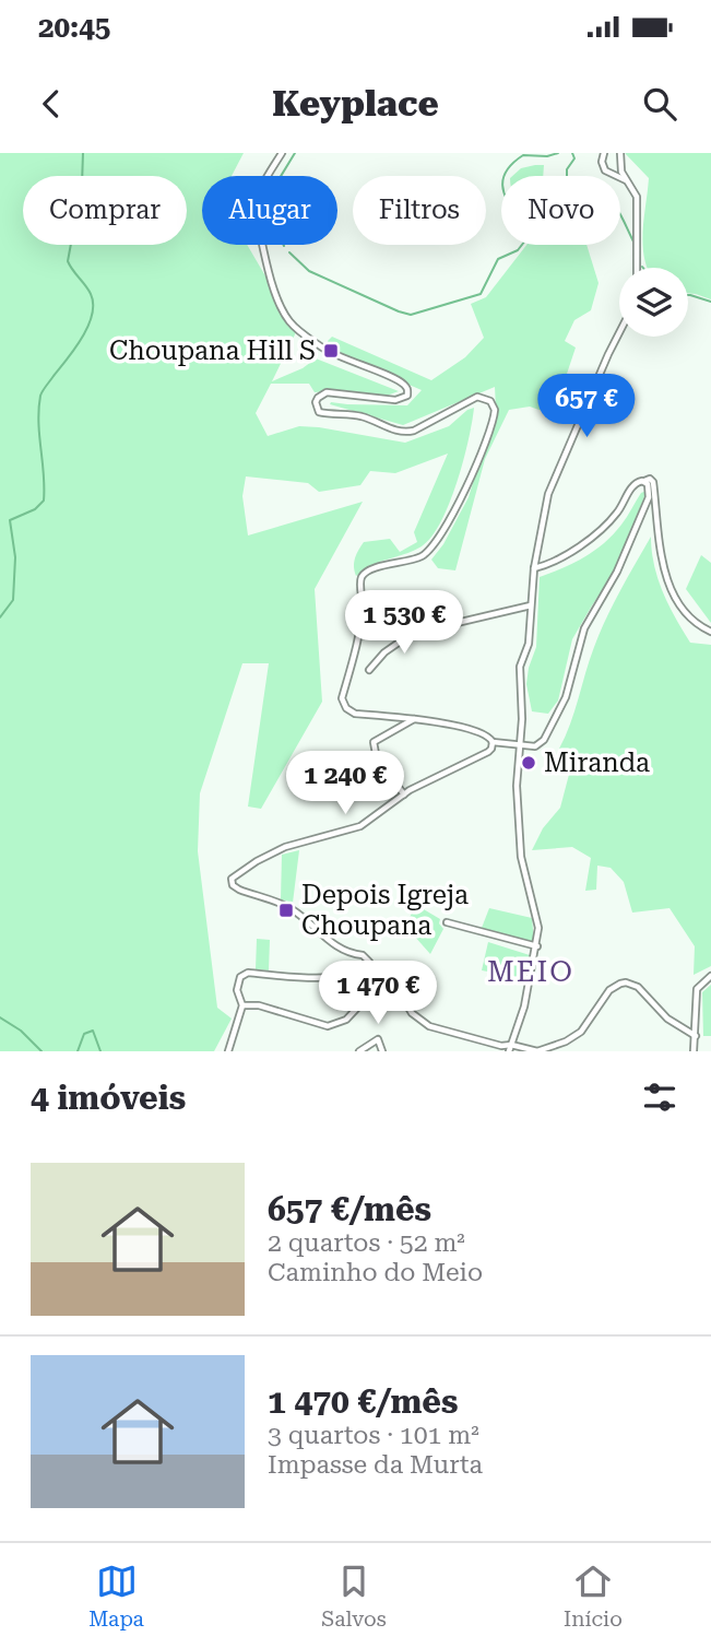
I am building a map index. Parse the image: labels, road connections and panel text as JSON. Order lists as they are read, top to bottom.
{
  "districts": ["MEIO"],
  "places": {
    "transit": ["Choupana Hill S", "Depois Igreja Choupana"],
    "other": ["Miranda"]
  },
  "page": {
    "status": "20:45",
    "header": "Keyplace",
    "chip": [
      "Comprar",
      "Alugar",
      "Filtros",
      "Novo"
    ],
    "price": [
      "657 €",
      "1 530 €",
      "1 240 €",
      "1 470 €"
    ],
    "heading": "4 imóveis",
    "list": [
      {
        "name": "657 €/mês",
        "note": "2 quartos · 52 m² · Caminho do Meio"
      },
      {
        "name": "1 470 €/mês",
        "note": "3 quartos · 101 m² · Impasse da Murta"
      }
    ],
    "tabs": ["Mapa", "Salvos", "Início"]
  }
}
